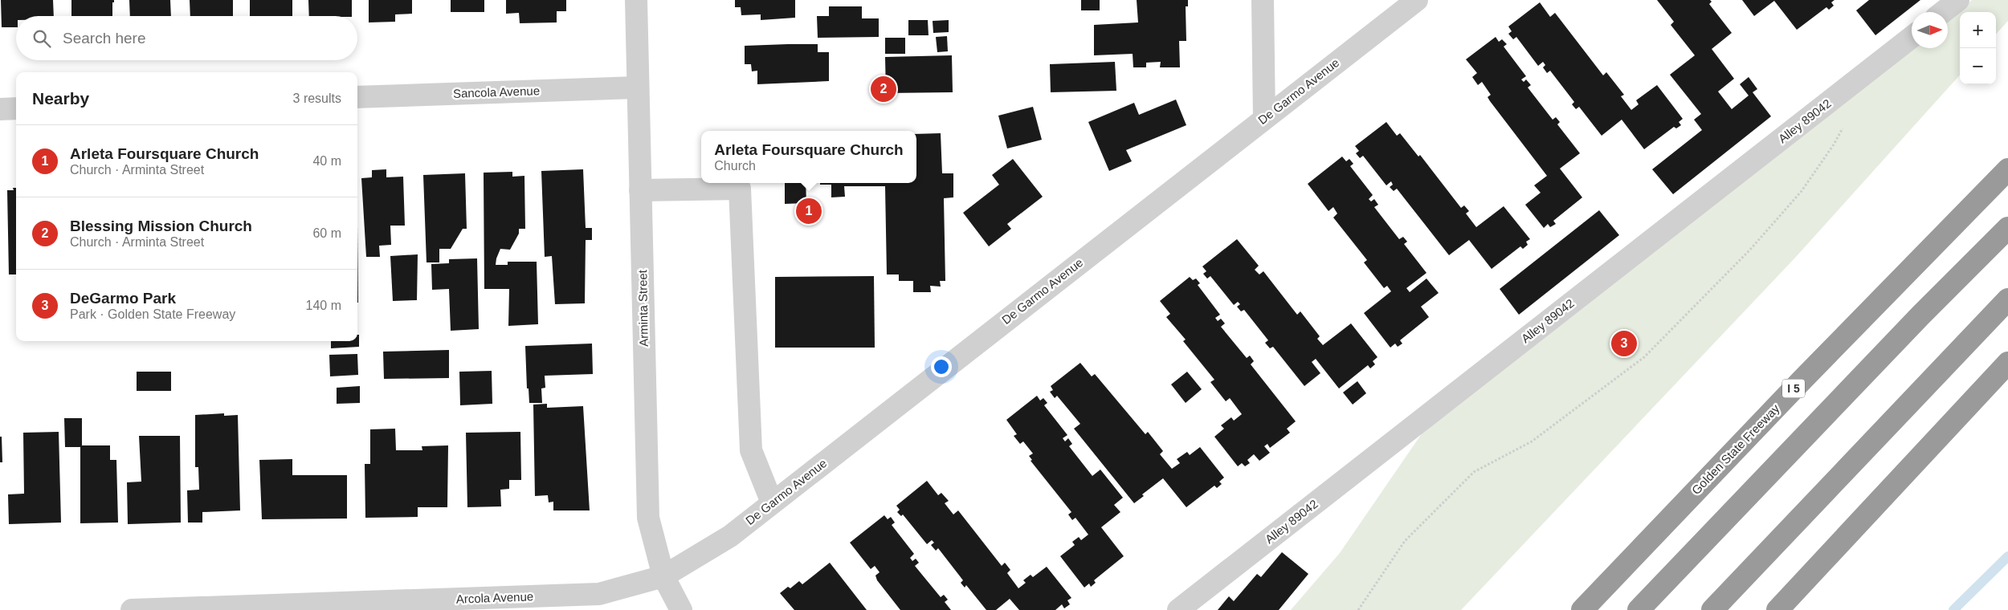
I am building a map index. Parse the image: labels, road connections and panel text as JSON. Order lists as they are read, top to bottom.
{
  "streets": {
    "highway": ["I 5", "Golden State Freeway"],
    "street": [
      "De Garmo Avenue",
      "Sancola Avenue",
      "Alley 89042",
      "Arminta Street",
      "Arcola Avenue"
    ]
  },
  "crossings": [
    ["De Garmo Avenue", "Arminta Street"],
    ["De Garmo Avenue", "Arcola Avenue"],
    ["Sancola Avenue", "Arminta Street"],
    ["Arminta Street", "Arcola Avenue"]
  ],
  "north": "right",
  "page": {
    "map_buttons": ["+", "−"],
    "search": "Search here",
    "heading": ["Nearby", "3 results"],
    "pins": ["2", "1", "3"],
    "list": [
      {
        "mark": "1",
        "name": "Arleta Foursquare Church",
        "note": "Church · Arminta Street",
        "value": "40 m"
      },
      {
        "mark": "2",
        "name": "Blessing Mission Church",
        "note": "Church · Arminta Street",
        "value": "60 m"
      },
      {
        "mark": "3",
        "name": "DeGarmo Park",
        "note": "Park · Golden State Freeway",
        "value": "140 m"
      }
    ],
    "popup": ["Arleta Foursquare Church", "Church"]
  }
}
